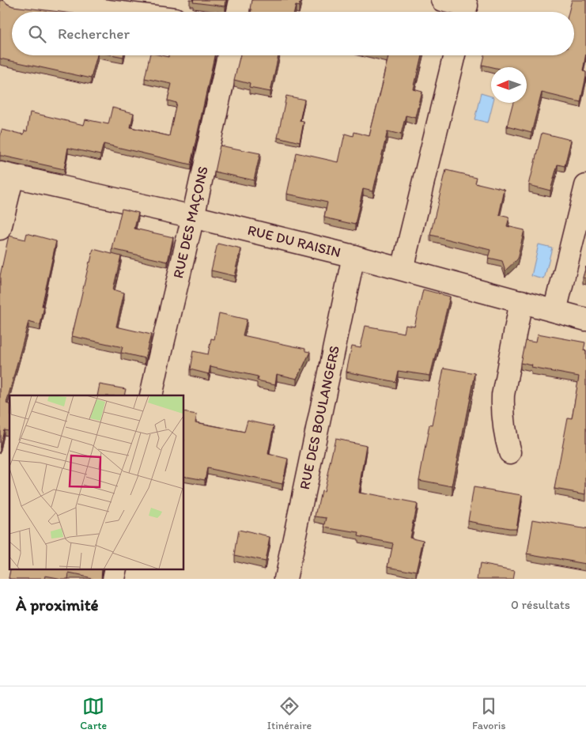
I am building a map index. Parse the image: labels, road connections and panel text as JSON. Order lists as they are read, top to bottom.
{
  "streets": {
    "street": ["RUE DES MAÇONS", "RUE DU RAISIN", "RUE DES BOULANGERS"]
  },
  "crossings": [
    ["RUE DES MAÇONS", "RUE DU RAISIN"],
    ["RUE DU RAISIN", "RUE DES BOULANGERS"]
  ],
  "north": "left",
  "page": {
    "search": "Rechercher",
    "heading": ["À proximité", "0 résultats"],
    "nav": ["Carte", "Itinéraire", "Favoris"]
  }
}
